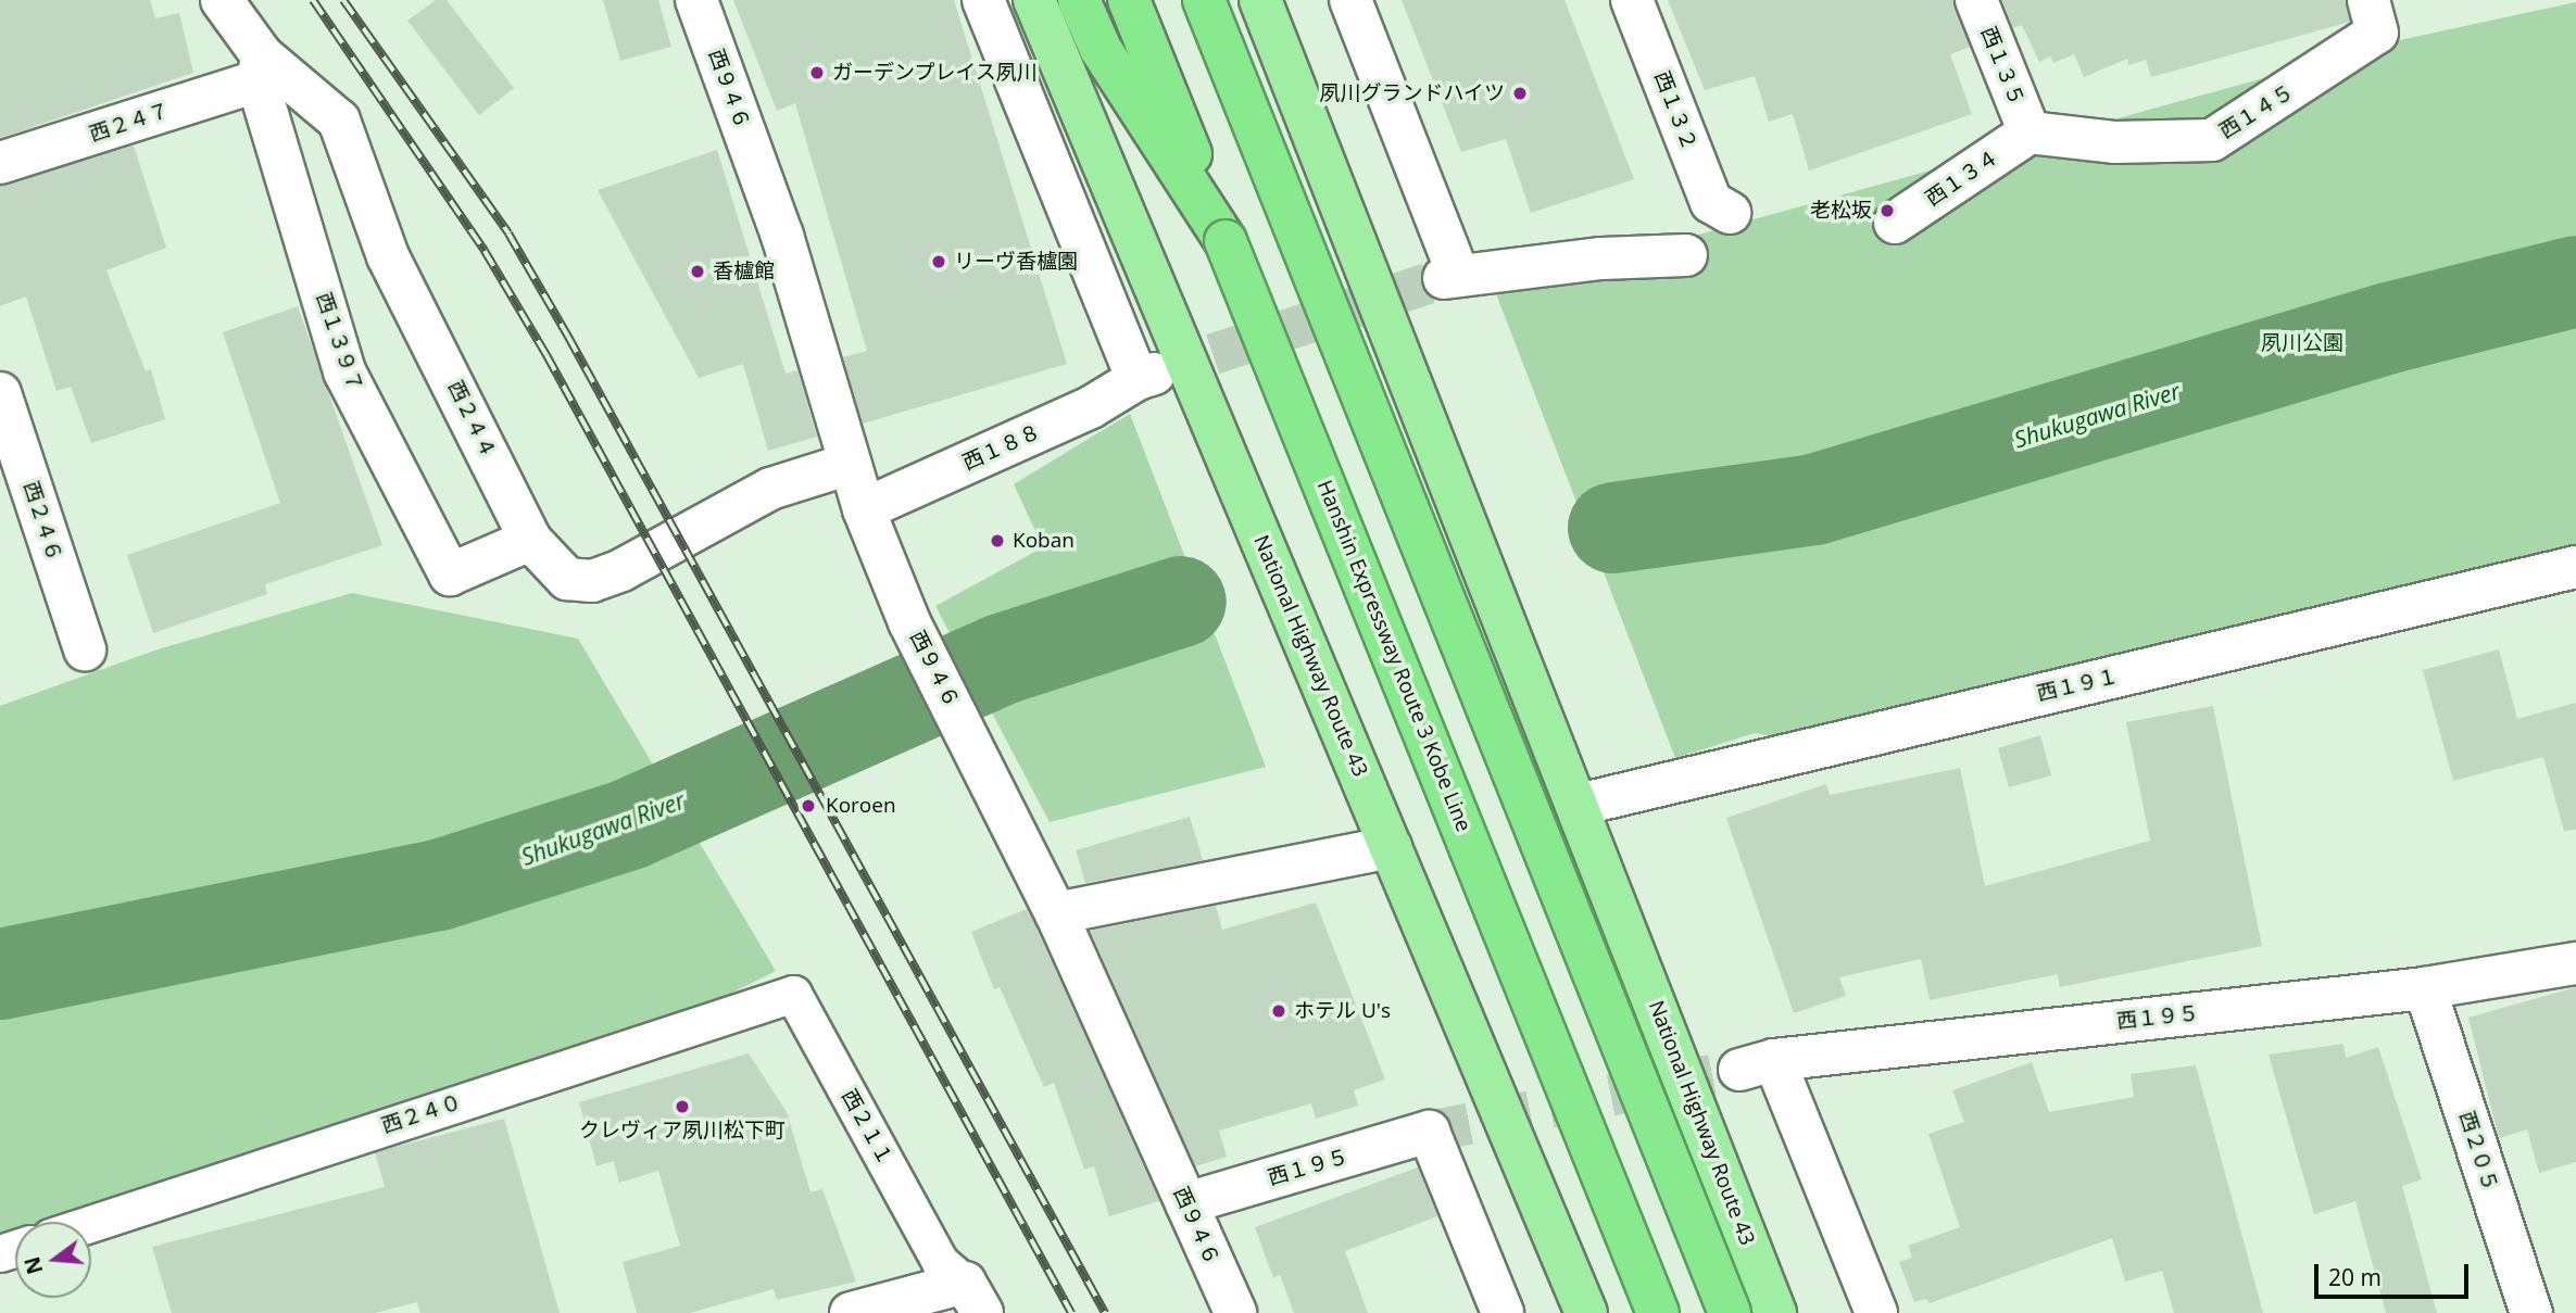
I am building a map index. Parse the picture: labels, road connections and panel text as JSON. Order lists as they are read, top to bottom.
{
  "streets": {
    "highway": ["National Highway Route 43", "Hanshin Expressway Route 3 Kobe Line"],
    "street": [
      "西１３５",
      "西９４６",
      "西１３２",
      "西１４５",
      "西２４７",
      "西１３４",
      "西１３９７",
      "西２４４",
      "西１８８",
      "西２４６",
      "西１９１",
      "西１９５",
      "西２４０",
      "西２１１",
      "西２０５"
    ]
  },
  "crossings": [
    ["西１３５", "西１４５"],
    ["西１３５", "西１３４"],
    ["西９４６", "西２４４"],
    ["西９４６", "西１８８"],
    ["西９４６", "西１９５"],
    ["西１４５", "西１３４"],
    ["西２４７", "西１３９７"],
    ["西２４７", "西２４４"],
    ["西１３９７", "西２４４"],
    ["National Highway Route 43", "西１９１"],
    ["西１９５", "西２０５"],
    ["西２４０", "西２１１"]
  ],
  "water": ["Shukugawa River"],
  "parks": ["夙川公園"],
  "places": [
    "ガーデンプレイス夙川",
    "夙川グランドハイツ",
    "老松坂",
    "リーヴ香櫨園",
    "香櫨館",
    "Koban",
    "Koroen",
    "ホテル U's",
    "クレヴィア夙川松下町"
  ],
  "scale_bar": "20 m",
  "north": "left"
}
